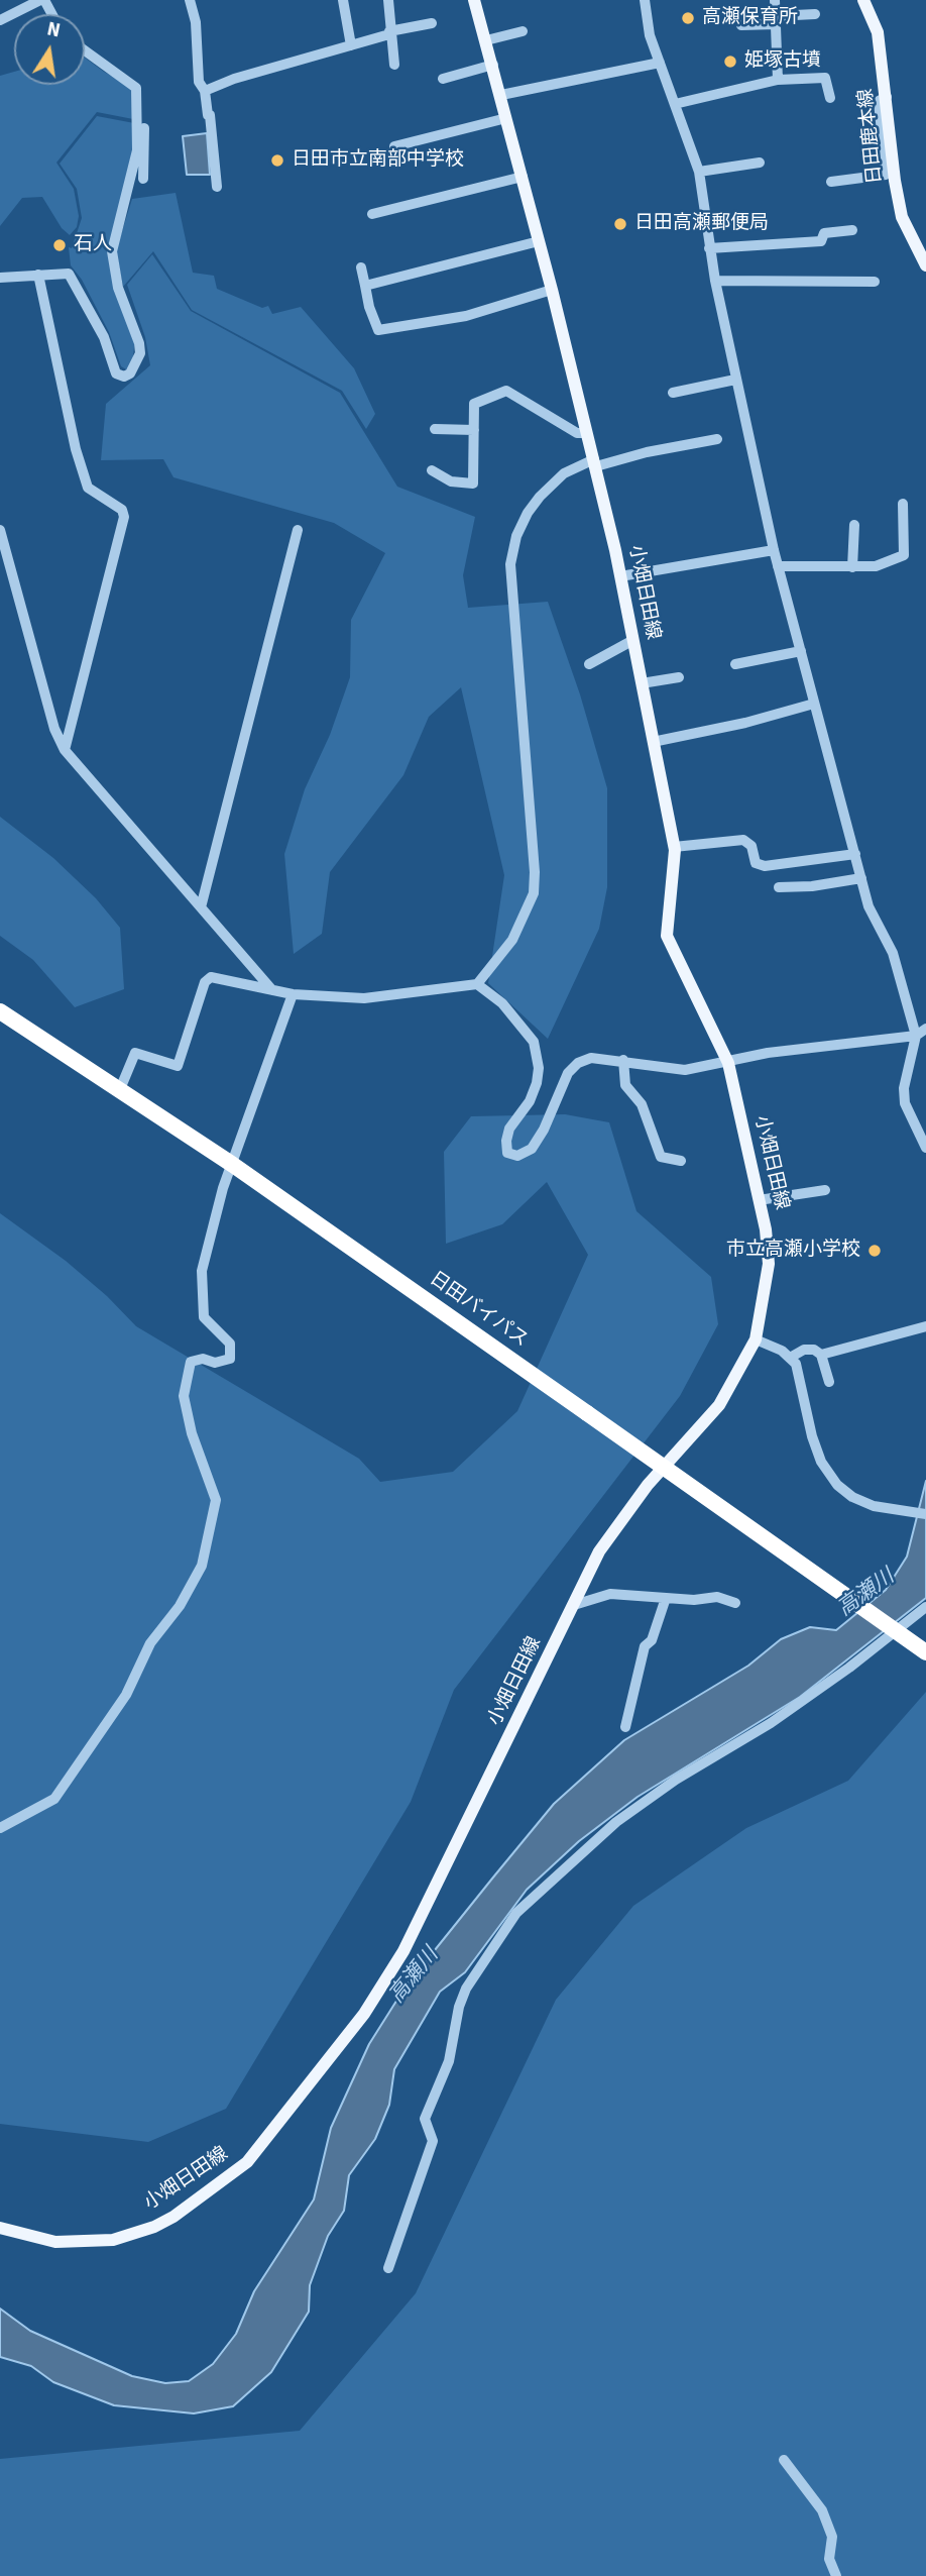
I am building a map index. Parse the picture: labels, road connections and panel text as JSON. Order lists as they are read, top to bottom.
{
  "streets": {
    "highway": ["日田バイパス"],
    "main road": ["日田鹿本線", "小畑日田線"]
  },
  "water": ["高瀬川"],
  "places": [
    "高瀬保育所",
    "姫塚古墳",
    "日田市立南部中学校",
    "日田高瀬郵便局",
    "石人",
    "市立高瀬小学校"
  ],
  "north": "top"
}
